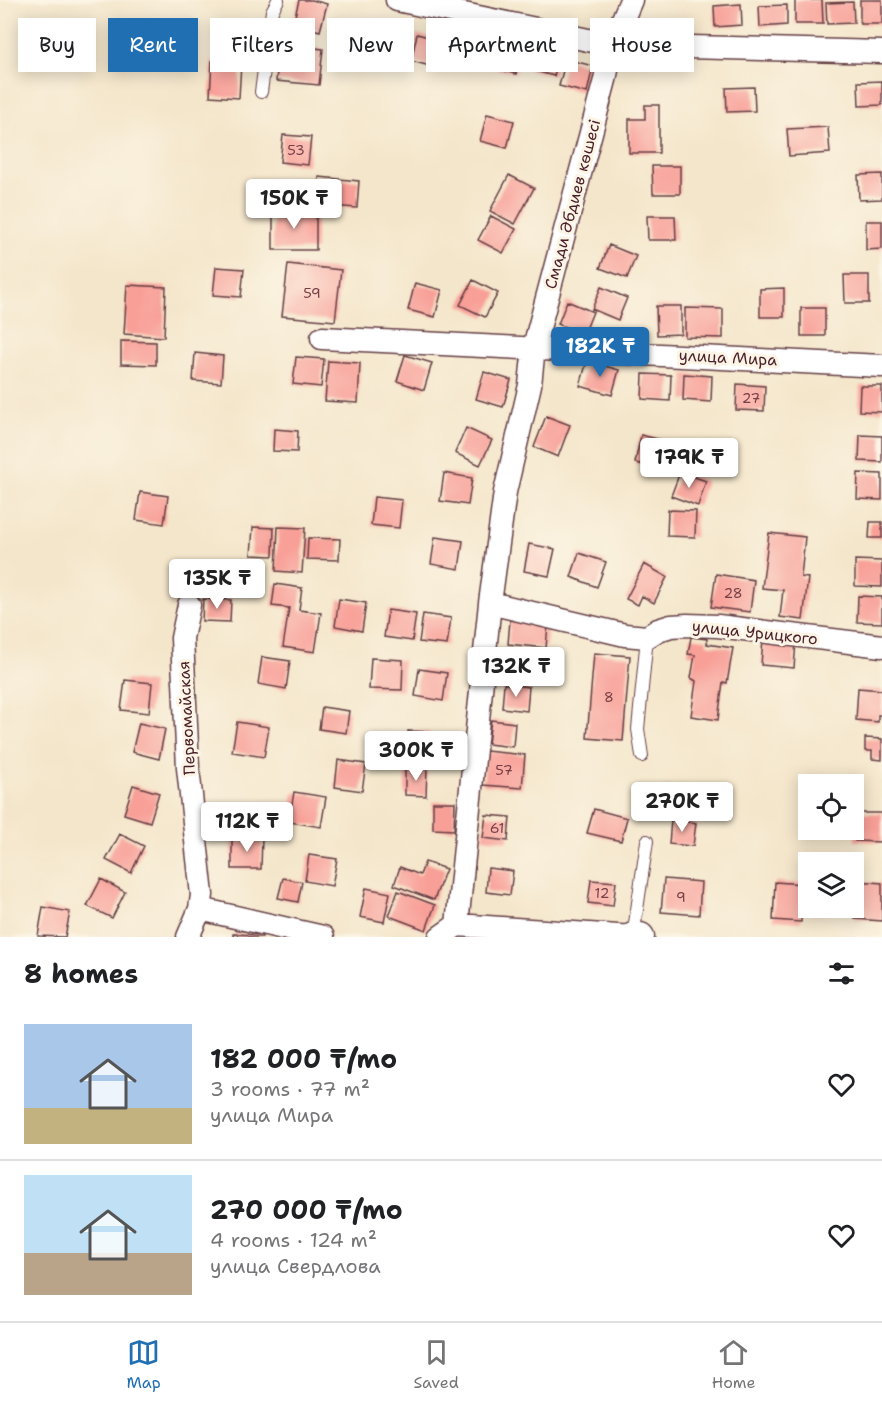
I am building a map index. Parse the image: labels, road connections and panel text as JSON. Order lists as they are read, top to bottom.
{
  "streets": {
    "street": [
      "Смади Әбдиев көшесі",
      "улица Мира",
      "улица Урицкого",
      "Первомайская"
    ]
  },
  "crossings": [
    ["Смади Әбдиев көшесі", "улица Мира"]
  ],
  "house_numbers": [
    "53",
    "59",
    "27",
    "28",
    "8",
    "57",
    "61",
    "12",
    "9"
  ],
  "page": {
    "chip": [
      "Buy",
      "Rent",
      "Filters",
      "New",
      "Apartment",
      "House"
    ],
    "price": [
      "150K ₸",
      "182K ₸",
      "179K ₸",
      "135K ₸",
      "132K ₸",
      "300K ₸",
      "270K ₸",
      "112K ₸"
    ],
    "heading": "8 homes",
    "list": [
      {
        "name": "182 000 ₸/mo",
        "note": "3 rooms · 77 m² · улица Мира"
      },
      {
        "name": "270 000 ₸/mo",
        "note": "4 rooms · 124 m² · улица Свердлова"
      }
    ],
    "tabs": ["Map", "Saved", "Home"]
  }
}
